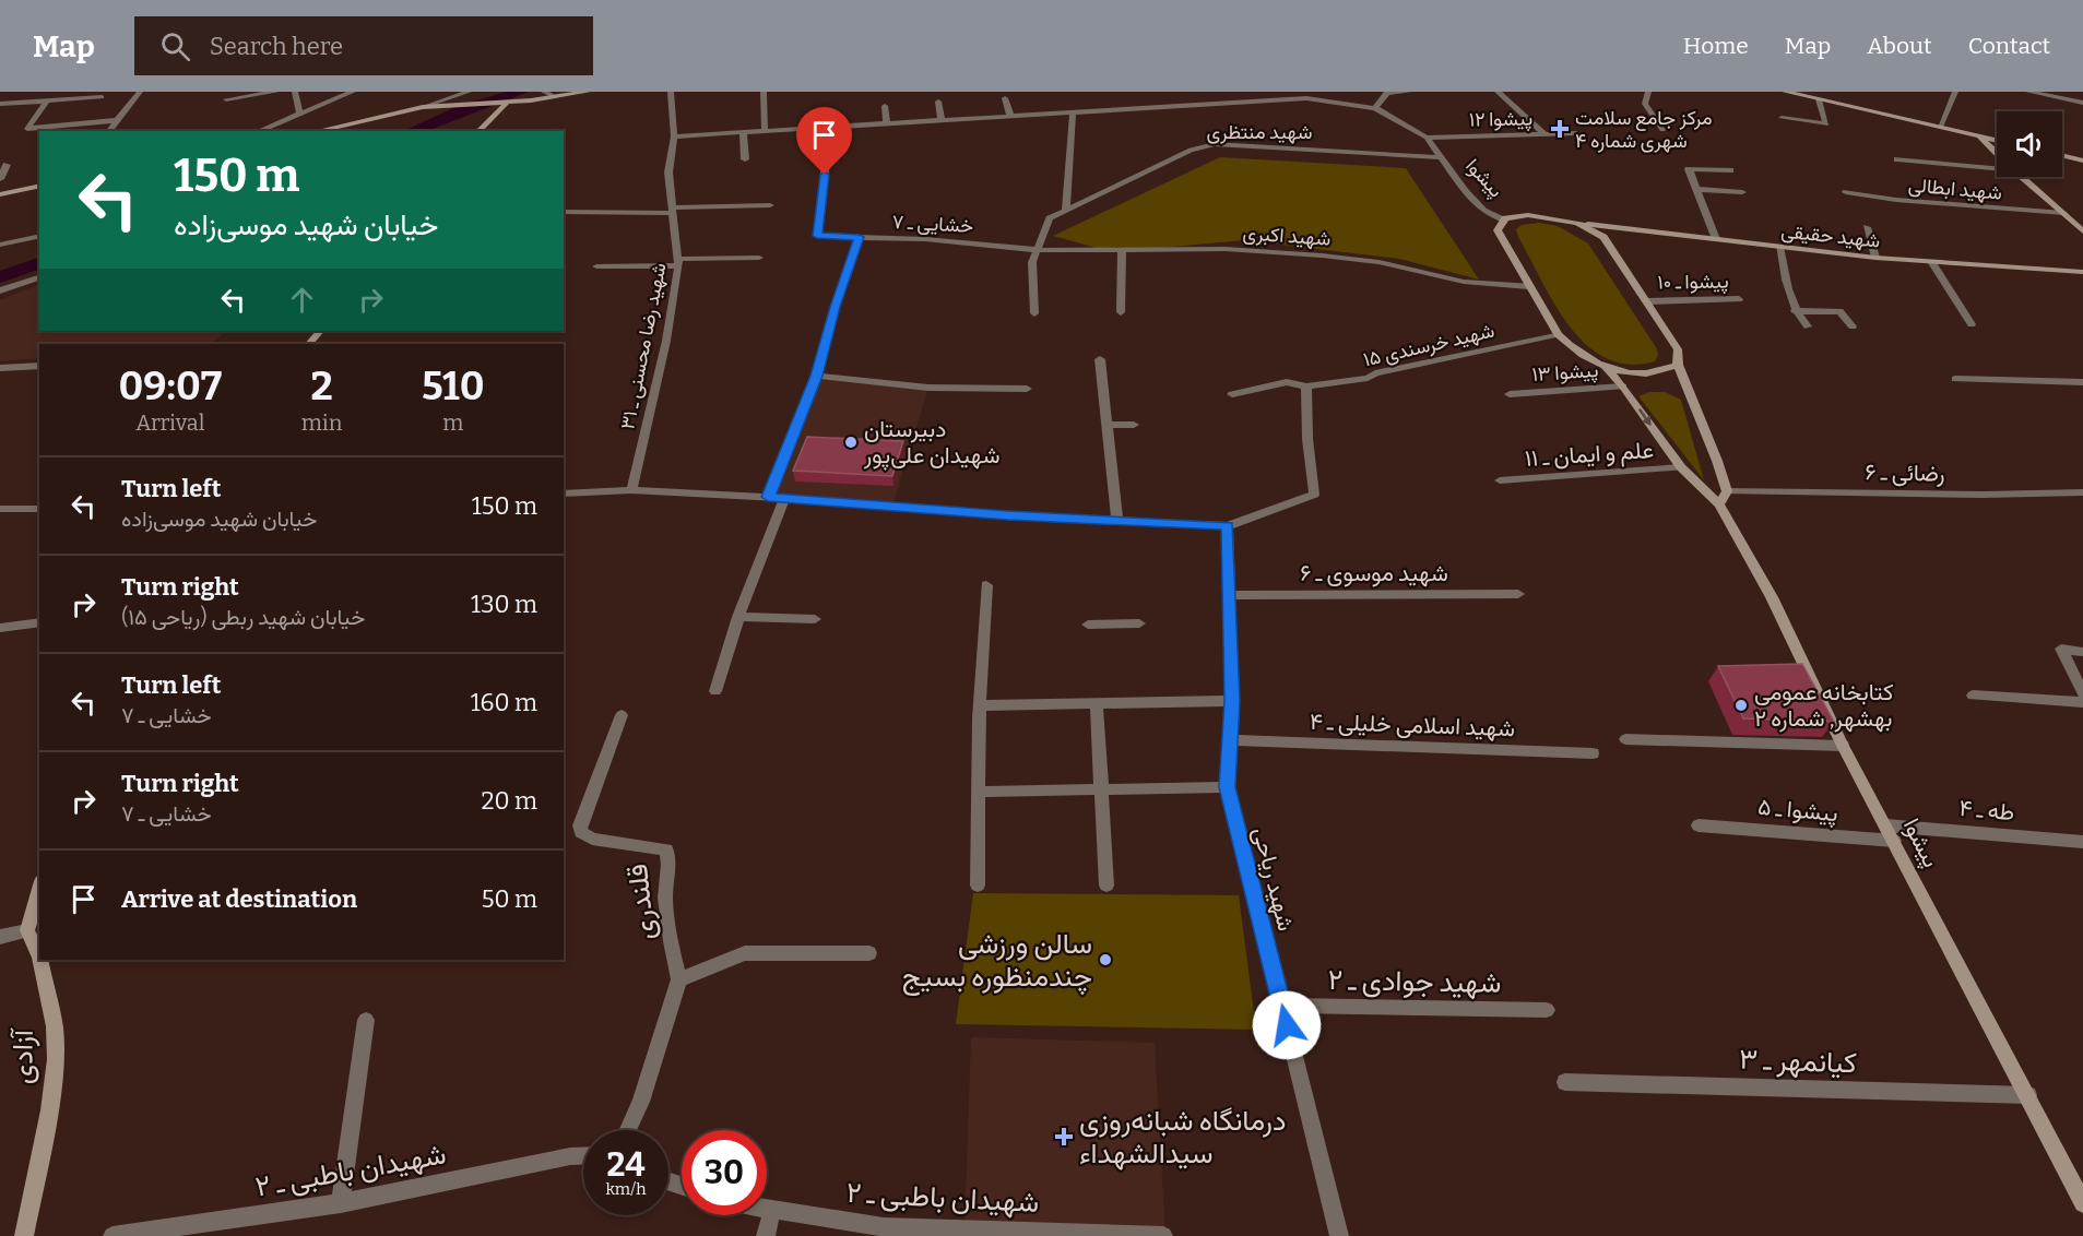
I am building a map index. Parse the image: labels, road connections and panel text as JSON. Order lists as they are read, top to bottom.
{
  "streets": {
    "street": [
      "پیشوا ۱۲",
      "شهید منتظری",
      "پیشوا",
      "شهید ابطالی",
      "خشایی ـ ۷",
      "شهید اکبری",
      "شهید حقیقی",
      "پیشوا ـ ۱۰",
      "شهید خرسندی ۱۵",
      "شهید رضا محسنی ـ ۳۱",
      "پیشوا ۱۳",
      "علم و ایمان ـ ۱۱",
      "رضائی ـ ۶",
      "شهید موسوی ـ ۶",
      "شهید اسلامی خلیلی ـ ۴",
      "پیشوا ـ ۵",
      "طه ـ ۴",
      "شهید ریاحی",
      "قلندری",
      "شهید جوادی ـ ۲",
      "آزادی",
      "کیانمهر ـ ۳",
      "شهیدان باطبی ـ ۲"
    ]
  },
  "crossings": [
    ["پیشوا ۱۲", "پیشوا"],
    ["شهید منتظری", "پیشوا"],
    ["شهید منتظری", "خشایی ـ ۷"],
    ["شهید منتظری", "شهید اکبری"],
    ["پیشوا", "شهید حقیقی"],
    ["پیشوا", "رضائی ـ ۶"],
    ["پیشوا", "پیشوا ـ ۵"],
    ["پیشوا", "طه ـ ۴"],
    ["پیشوا", "کیانمهر ـ ۳"],
    ["خشایی ـ ۷", "شهید اکبری"],
    ["شهید موسوی ـ ۶", "شهید ریاحی"],
    ["شهید اسلامی خلیلی ـ ۴", "شهید ریاحی"],
    ["شهید ریاحی", "شهید جوادی ـ ۲"]
  ],
  "places": {
    "health": ["مرکز جامع سلامت شهری شماره ۴", "درمانگاه شبانه‌روزی سیدالشهداء"],
    "other": ["دبیرستان شهیدان علی‌پور", "کتابخانه عمومی بهشهر, شماره ۲", "سالن ورزشی چندمنظوره بسیج"]
  },
  "page": {
    "header": "Map",
    "search": "Search here",
    "nav": [
      "Home",
      "Map",
      "About",
      "Contact"
    ],
    "turn": ["150 m", "خیابان شهید موسی‌زاده"],
    "eta": [
      "09:07",
      "Arrival",
      "2",
      "min",
      "510",
      "m"
    ],
    "list": [
      {
        "name": "Turn left",
        "note": "خیابان شهید موسی‌زاده",
        "value": "150 m"
      },
      {
        "name": "Turn right",
        "note": "خیابان شهید ربطی (ریاحی ۱۵)",
        "value": "130 m"
      },
      {
        "name": "Turn left",
        "note": "خشایی ـ ۷",
        "value": "160 m"
      },
      {
        "name": "Turn right",
        "note": "خشایی ـ ۷",
        "value": "20 m"
      },
      {
        "name": "Arrive at destination",
        "value": "50 m"
      }
    ],
    "speed": "24 km/h",
    "limit": "30"
  }
}
